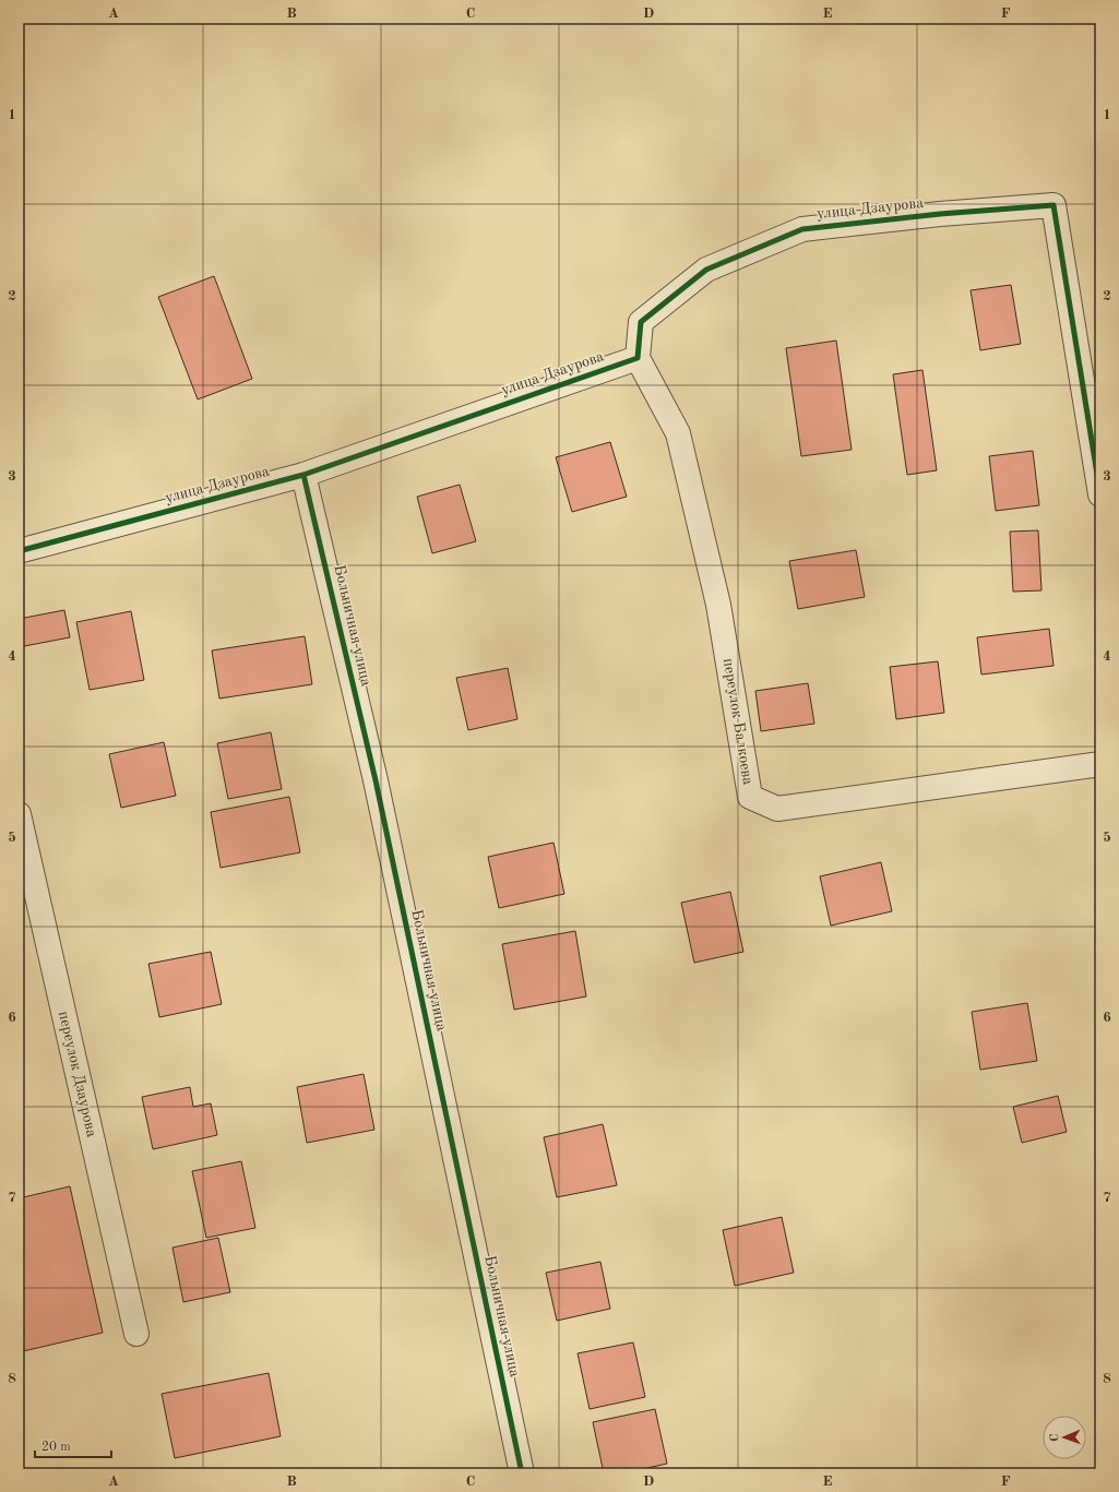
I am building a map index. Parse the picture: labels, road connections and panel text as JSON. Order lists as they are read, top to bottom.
{
  "streets": {
    "street": [
      "улица Дзаурова",
      "Больничная улица",
      "переулок Балкоева",
      "переулок Дзаурова"
    ]
  },
  "crossings": [
    ["улица Дзаурова", "Больничная улица"],
    ["улица Дзаурова", "переулок Балкоева"]
  ],
  "scale_bar": "20 m",
  "north": "left",
  "grid": {
    "columns": [
      "A",
      "B",
      "C",
      "D",
      "E",
      "F"
    ],
    "rows": [
      "1",
      "2",
      "3",
      "4",
      "5",
      "6",
      "7",
      "8"
    ]
  }
}
